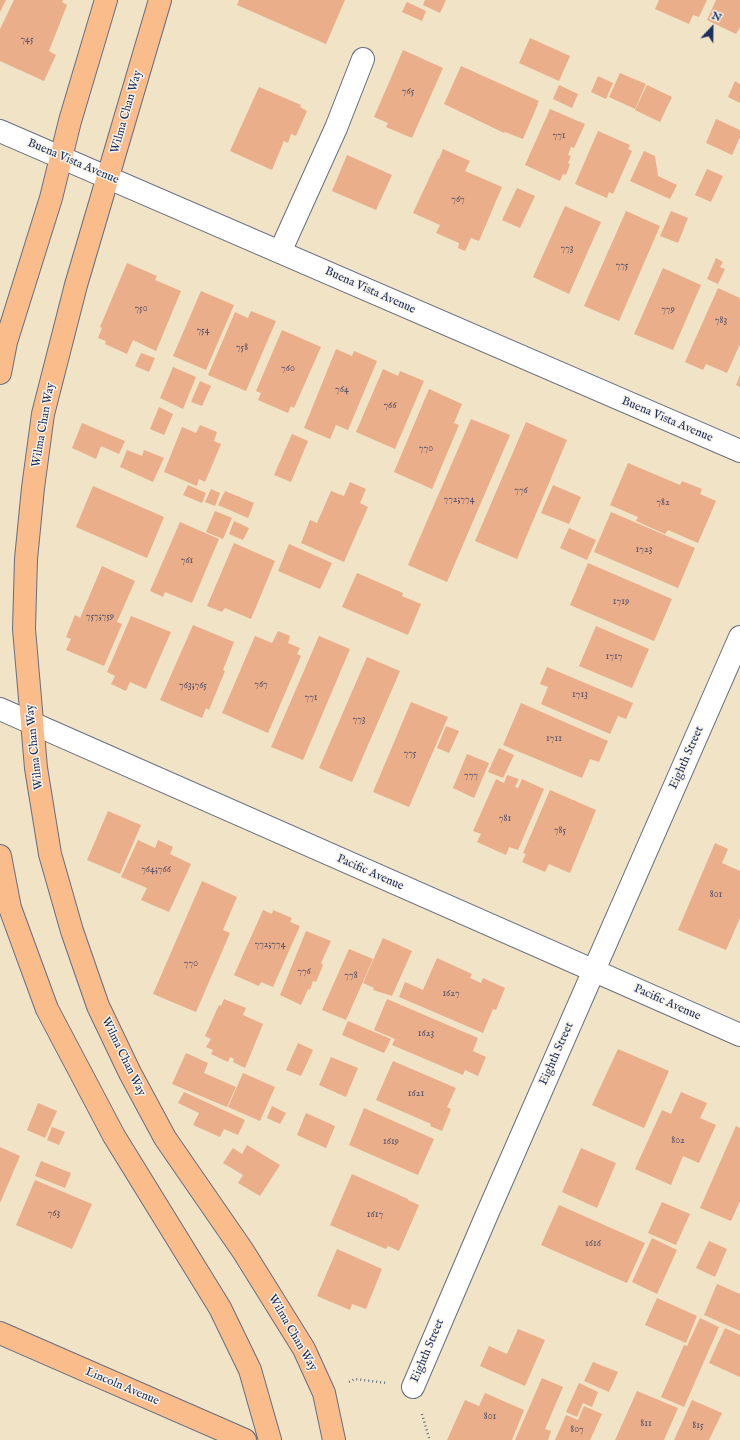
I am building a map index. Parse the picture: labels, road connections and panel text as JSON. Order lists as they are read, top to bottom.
{
  "streets": {
    "main road": ["Wilma Chan Way", "Lincoln Avenue"],
    "street": ["Buena Vista Avenue", "Eighth Street", "Pacific Avenue"]
  },
  "crossings": [
    ["Wilma Chan Way", "Buena Vista Avenue"],
    ["Wilma Chan Way", "Eighth Street"],
    ["Wilma Chan Way", "Pacific Avenue"],
    ["Eighth Street", "Pacific Avenue"]
  ],
  "house_numbers": [
    "745",
    "765",
    "771",
    "767",
    "773",
    "775",
    "750",
    "779",
    "783",
    "754",
    "758",
    "760",
    "764",
    "766",
    "770",
    "776",
    "772;774",
    "782",
    "1723",
    "761",
    "1719",
    "757;759",
    "1717",
    "767",
    "763;765",
    "1713",
    "771",
    "773",
    "1711",
    "775",
    "777",
    "781",
    "785",
    "764;766",
    "801",
    "772;774",
    "770",
    "776",
    "778",
    "1627",
    "1623",
    "1621",
    "802",
    "1619",
    "763",
    "1617",
    "1616",
    "801",
    "811",
    "815",
    "807"
  ],
  "north": "top"
}
